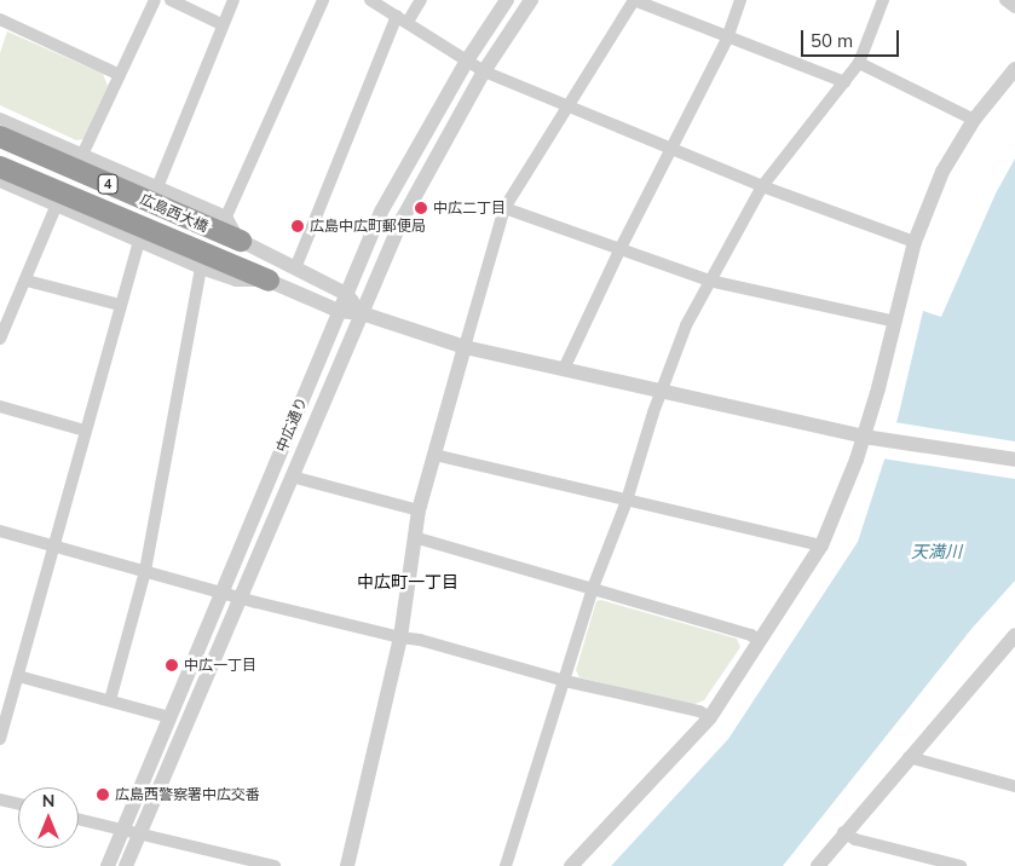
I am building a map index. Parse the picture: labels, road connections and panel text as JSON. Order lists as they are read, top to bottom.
{
  "streets": {
    "highway": ["4", "広島西大橋"],
    "street": ["中広通り"]
  },
  "crossings": [
    ["4", "広島西大橋"]
  ],
  "districts": ["中広町一丁目"],
  "water": ["天満川"],
  "places": [
    "中広二丁目",
    "広島中広町郵便局",
    "中広一丁目",
    "広島西警察署中広交番"
  ],
  "scale_bar": "50 m",
  "north": "top"
}
